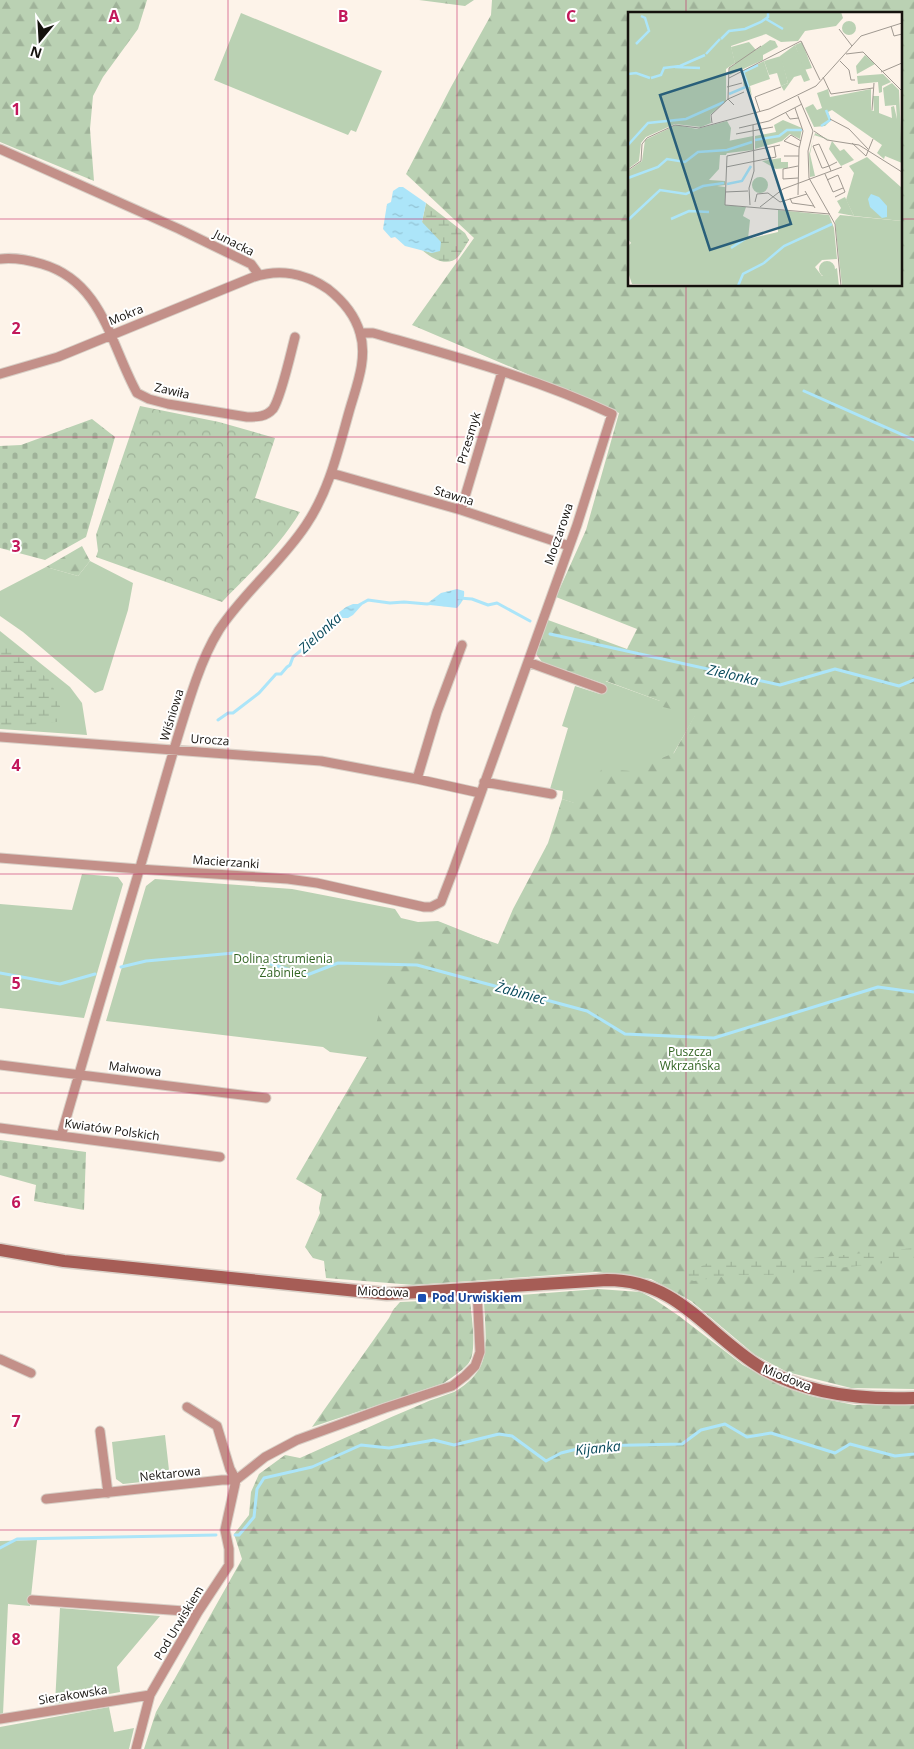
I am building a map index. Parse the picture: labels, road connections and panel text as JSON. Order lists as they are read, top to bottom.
{
  "streets": {
    "street": [
      "Junacka",
      "Mokra",
      "Zawiła",
      "Przesmyk",
      "Stawna",
      "Moczarowa",
      "Wiśniowa",
      "Urocza",
      "Macierzanki",
      "Malwowa",
      "Kwiatów Polskich",
      "Miodowa",
      "Nektarowa",
      "Pod Urwiskiem",
      "Sierakowska"
    ]
  },
  "crossings": [
    ["Junacka", "Mokra"],
    ["Junacka", "Wiśniowa"],
    ["Mokra", "Zawiła"],
    ["Przesmyk", "Stawna"],
    ["Przesmyk", "Moczarowa"],
    ["Stawna", "Moczarowa"],
    ["Stawna", "Wiśniowa"],
    ["Moczarowa", "Urocza"],
    ["Moczarowa", "Macierzanki"],
    ["Wiśniowa", "Urocza"],
    ["Wiśniowa", "Macierzanki"],
    ["Wiśniowa", "Malwowa"],
    ["Wiśniowa", "Kwiatów Polskich"],
    ["Nektarowa", "Pod Urwiskiem"],
    ["Pod Urwiskiem", "Sierakowska"]
  ],
  "water": ["Zielonka", "Żabiniec", "Kijanka"],
  "parks": ["Dolina strumienia Żabiniec", "Puszcza Wkrzańska"],
  "places": {
    "transit": ["Pod Urwiskiem"]
  },
  "north": "bottom",
  "grid": {
    "columns": ["A", "B", "C"],
    "rows": [
      "1",
      "2",
      "3",
      "4",
      "5",
      "6",
      "7",
      "8"
    ]
  }
}
